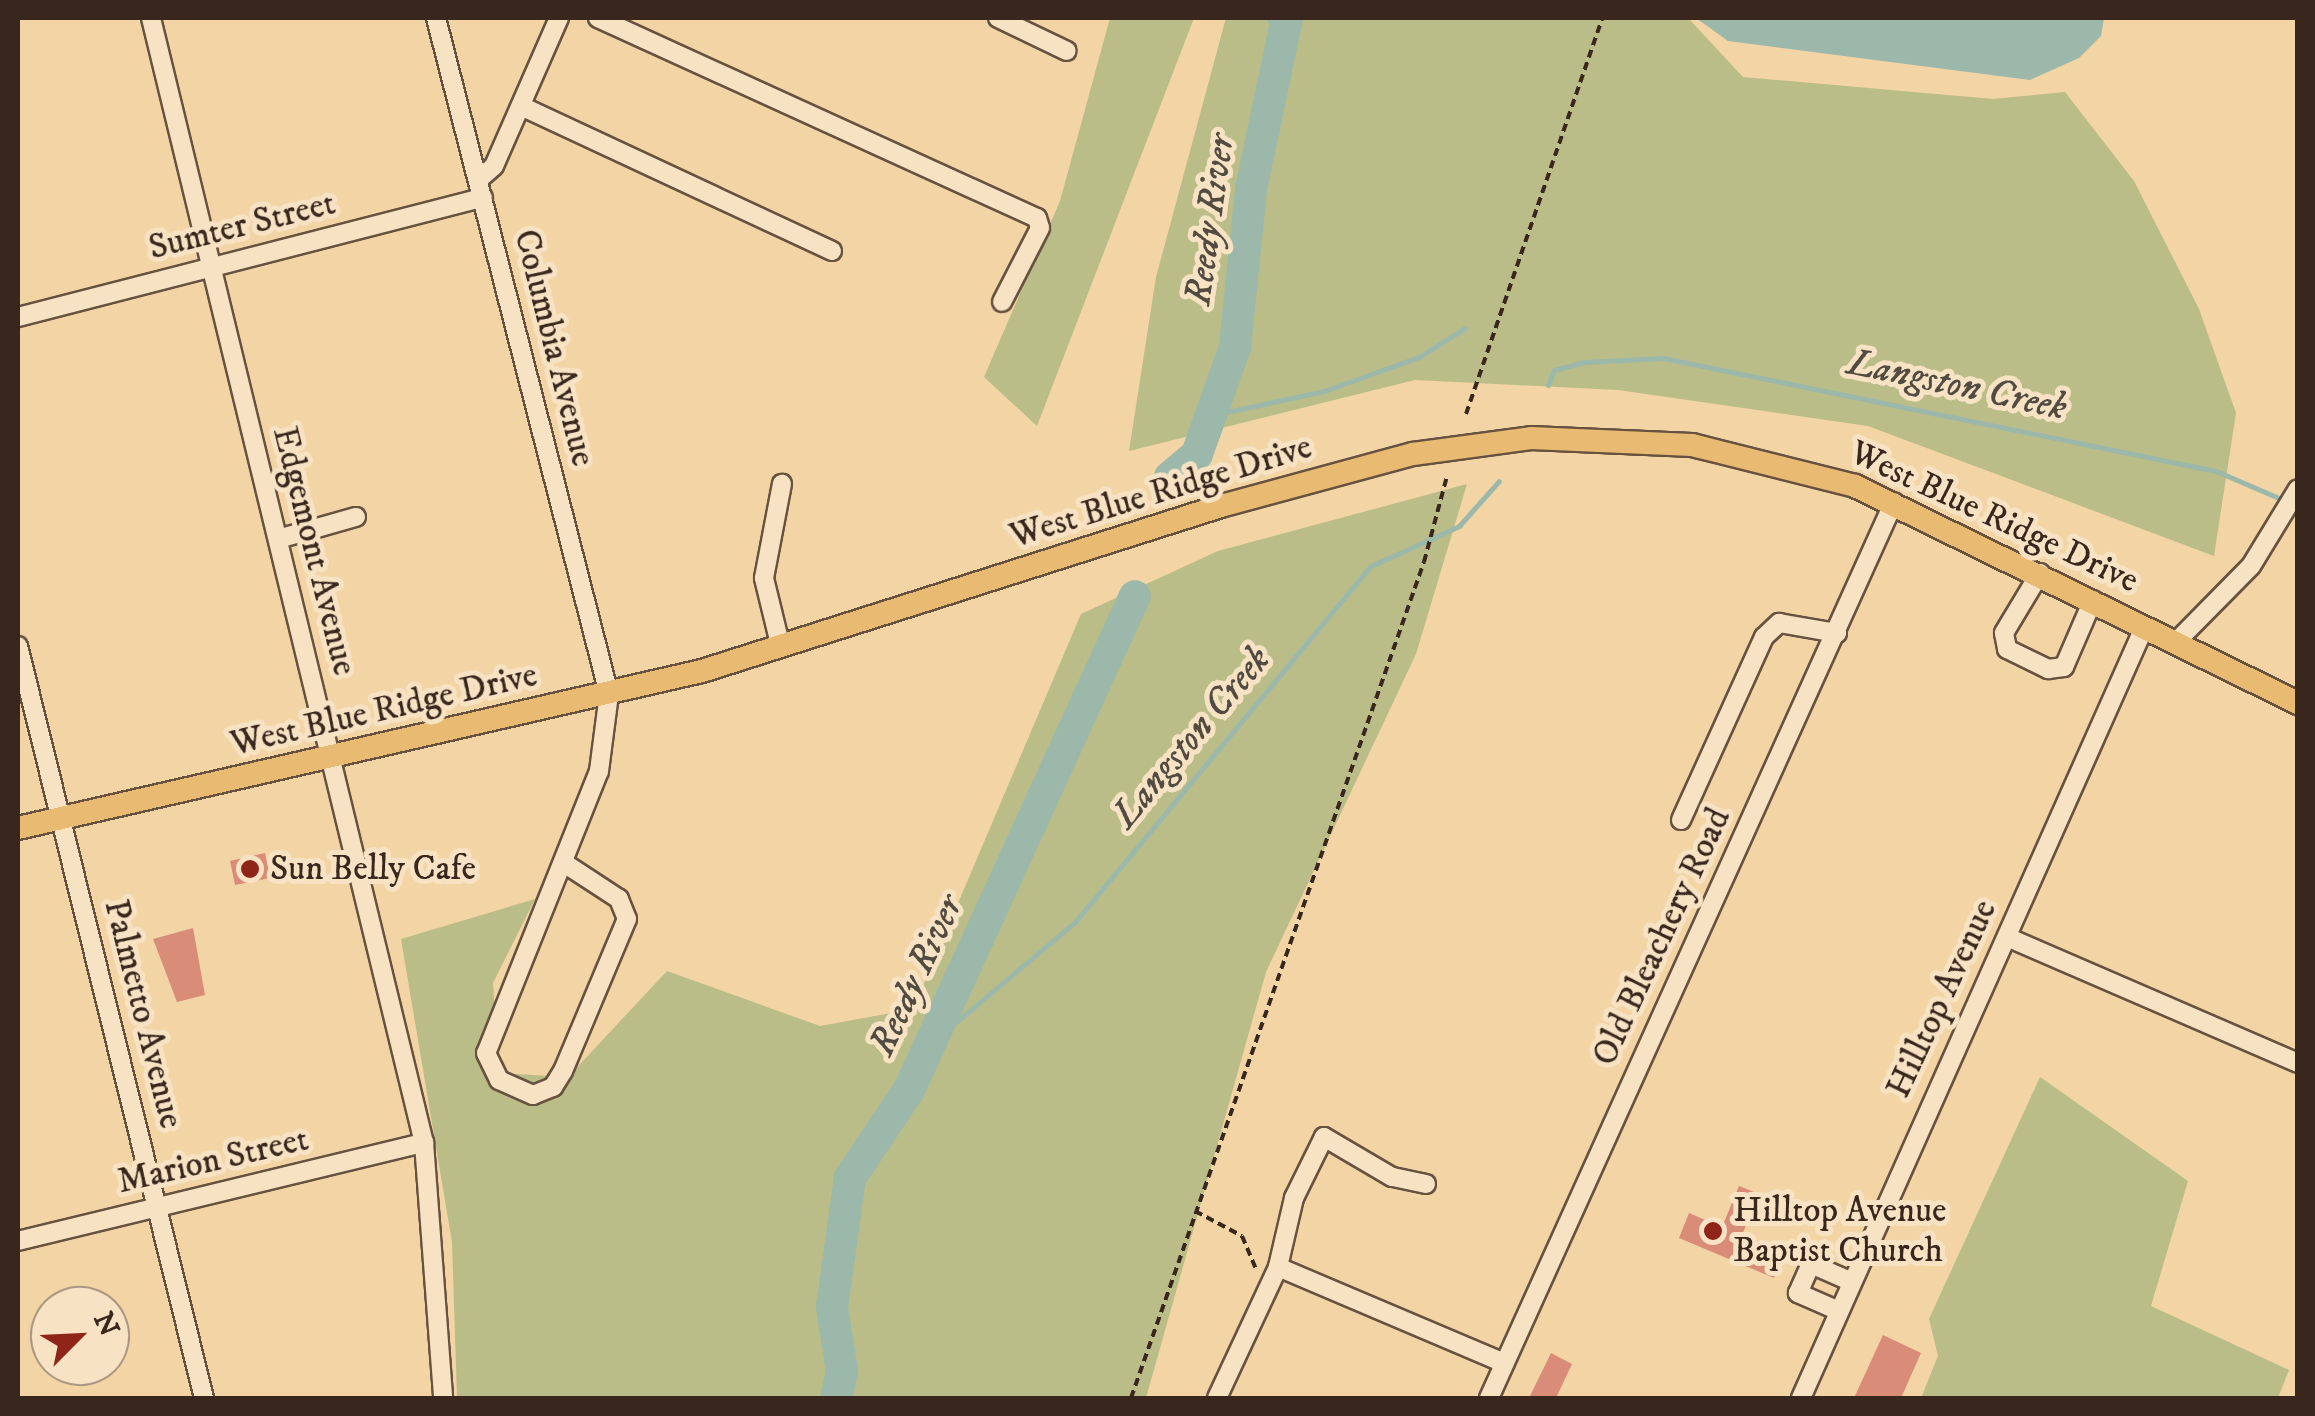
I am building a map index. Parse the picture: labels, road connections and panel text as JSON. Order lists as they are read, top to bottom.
{
  "streets": {
    "main road": ["West Blue Ridge Drive"],
    "street": [
      "Sumter Street",
      "Columbia Avenue",
      "Edgemont Avenue",
      "Old Bleachery Road",
      "Hilltop Avenue",
      "Palmetto Avenue",
      "Marion Street"
    ]
  },
  "crossings": [
    ["Sumter Street", "Columbia Avenue"],
    ["Sumter Street", "Edgemont Avenue"],
    ["Columbia Avenue", "West Blue Ridge Drive"],
    ["West Blue Ridge Drive", "Edgemont Avenue"],
    ["West Blue Ridge Drive", "Old Bleachery Road"],
    ["West Blue Ridge Drive", "Hilltop Avenue"],
    ["West Blue Ridge Drive", "Palmetto Avenue"],
    ["Edgemont Avenue", "Marion Street"],
    ["Palmetto Avenue", "Marion Street"]
  ],
  "water": ["Reedy River", "Langston Creek"],
  "places": ["Sun Belly Cafe", "Hilltop Avenue Baptist Church"],
  "north": "top right"
}
